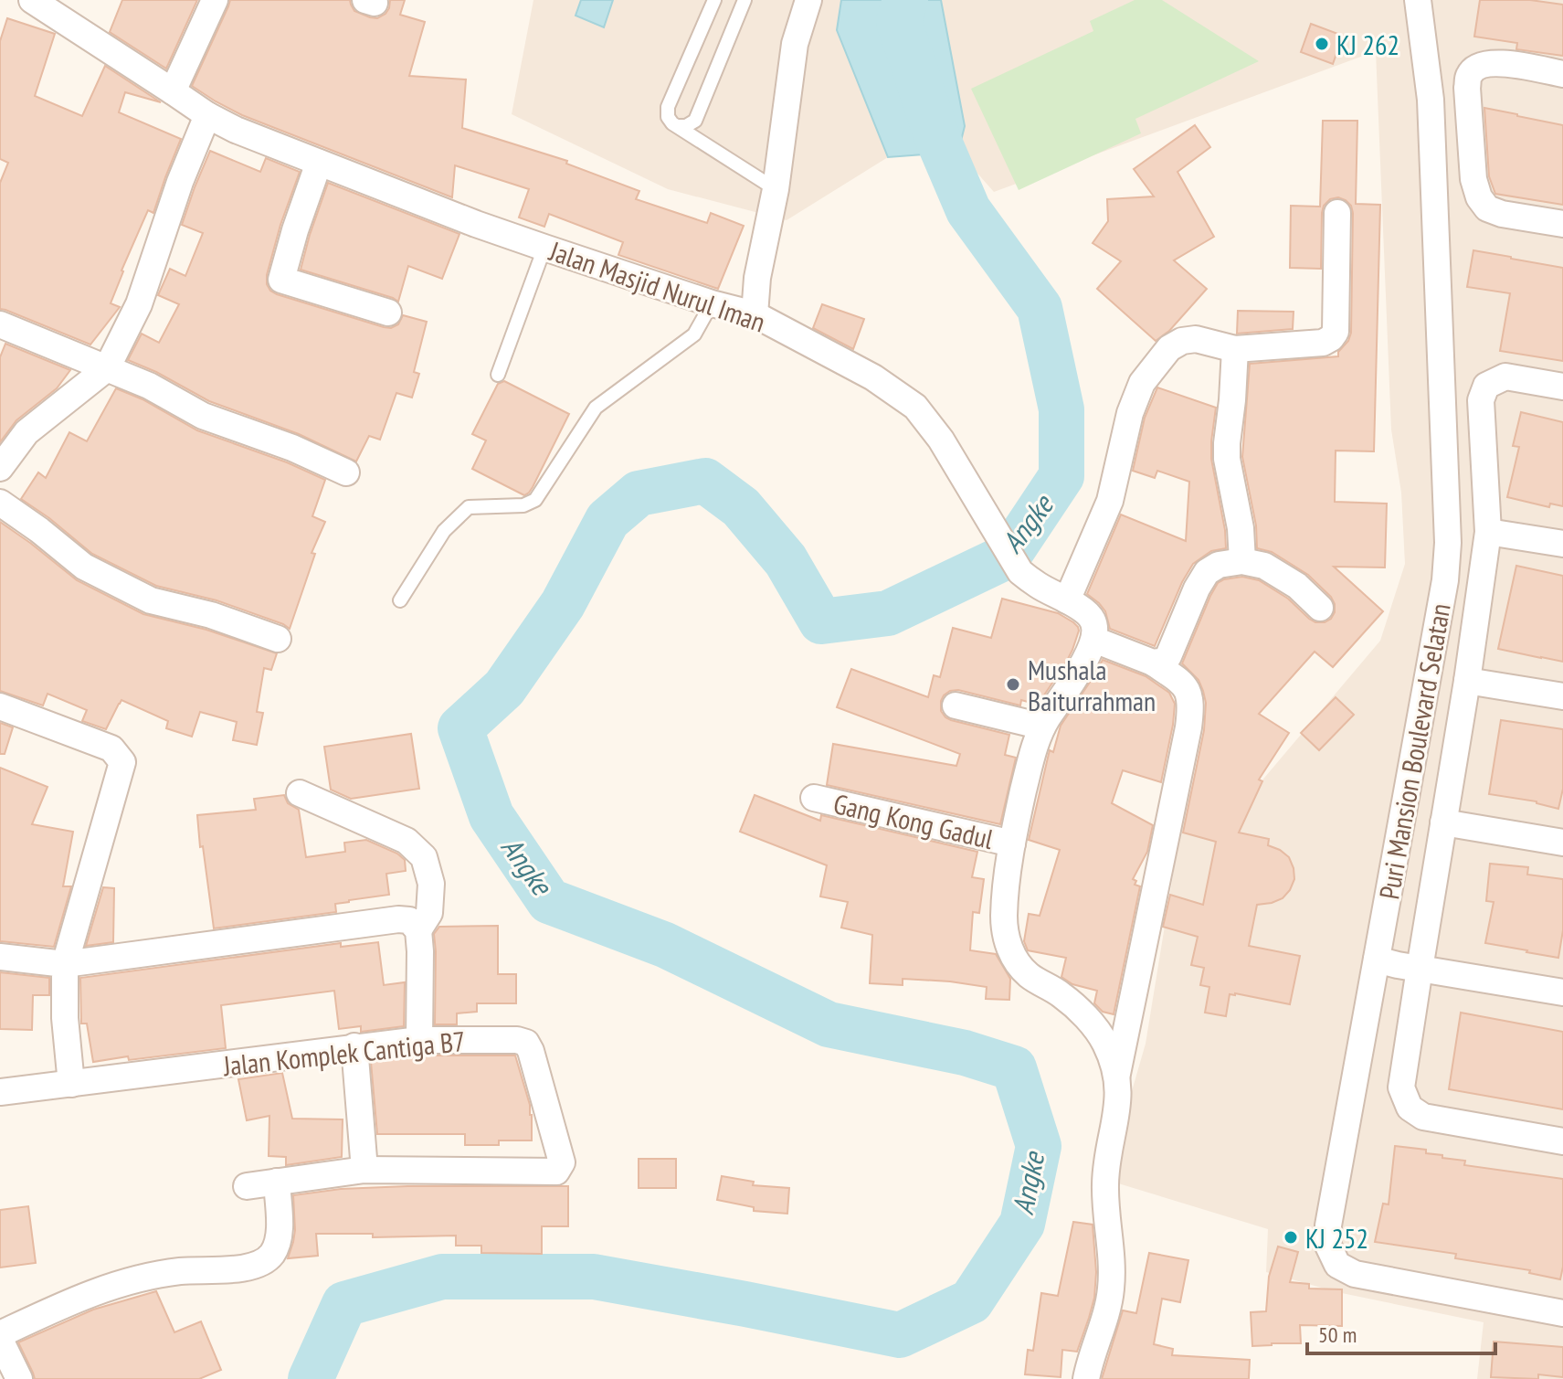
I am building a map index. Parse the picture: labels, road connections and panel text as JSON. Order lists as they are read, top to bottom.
{
  "streets": {
    "street": [
      "Jalan Masjid Nurul Iman",
      "Puri Mansion Boulevard Selatan",
      "Gang Kong Gadul",
      "Jalan Komplek Cantiga B7"
    ]
  },
  "water": ["Angke"],
  "places": ["KJ 262", "Mushala Baiturrahman", "KJ 252"],
  "scale_bar": "50 m"
}
